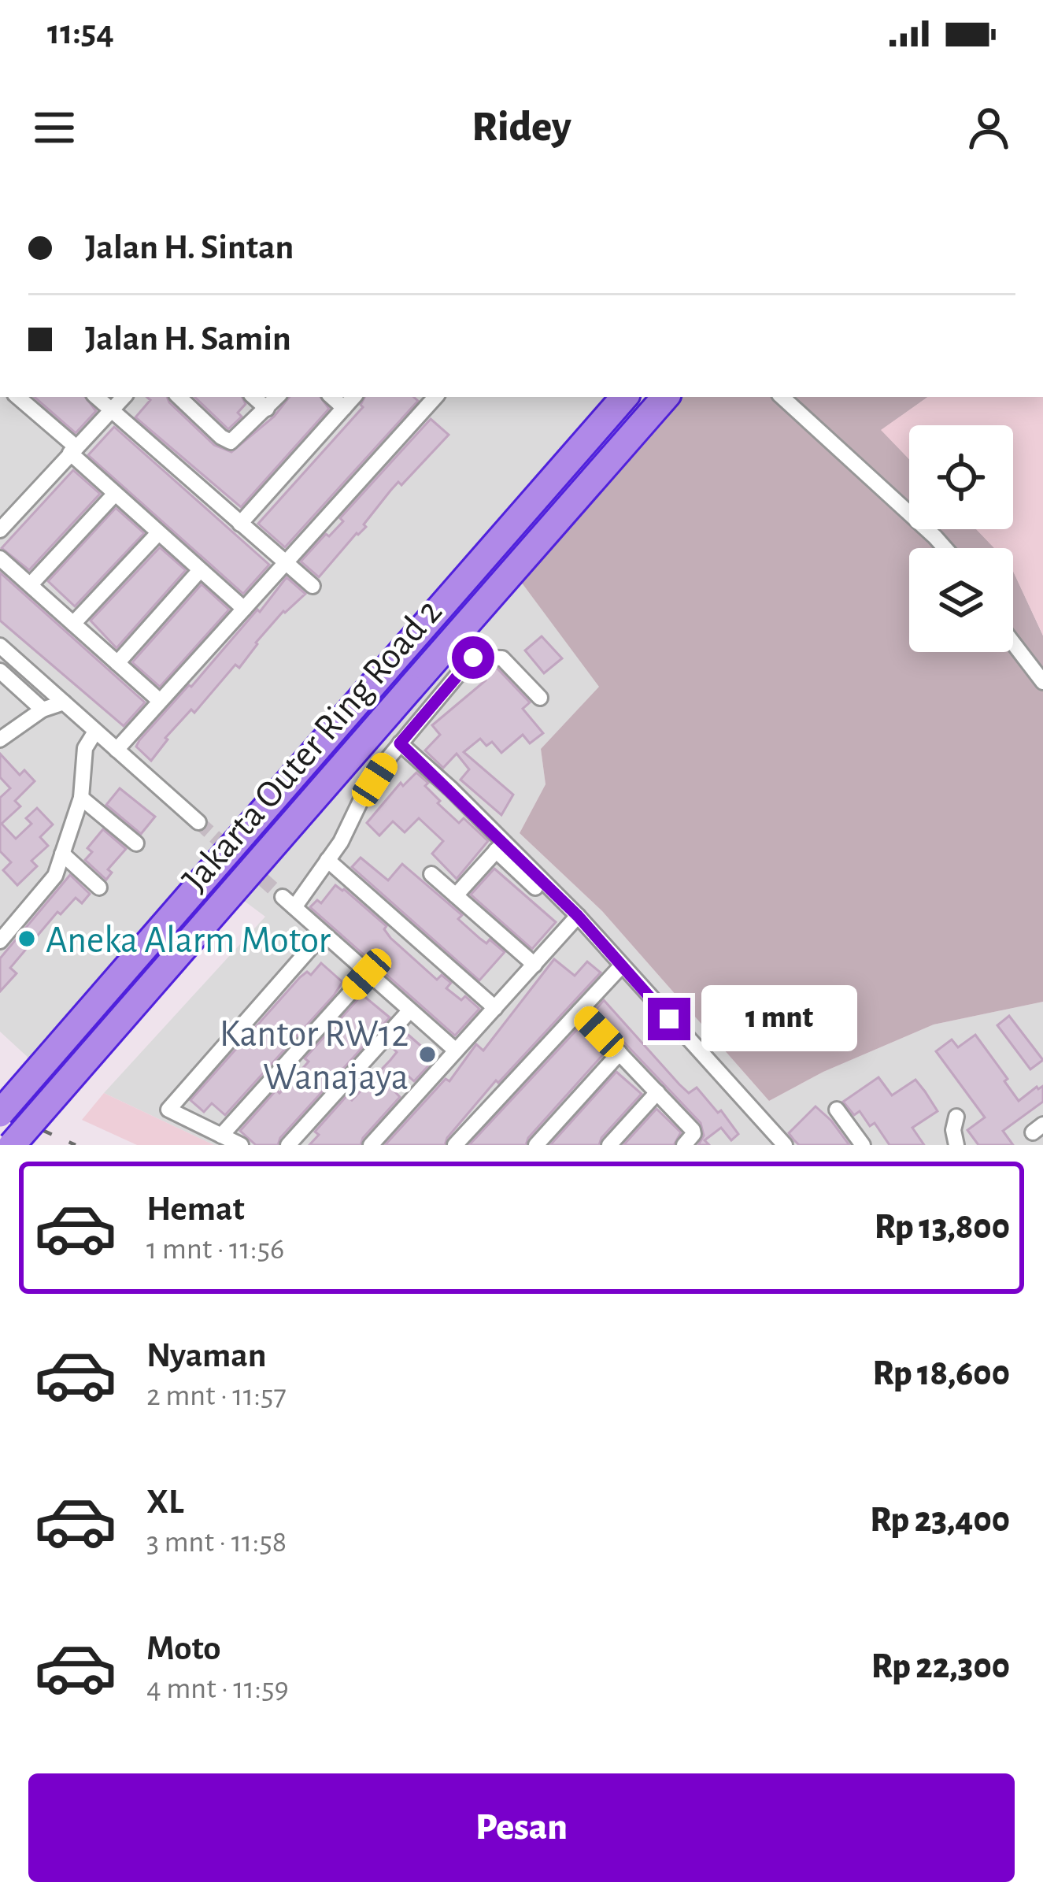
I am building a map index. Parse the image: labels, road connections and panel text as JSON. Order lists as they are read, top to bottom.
{
  "streets": {
    "highway": ["Jakarta Outer Ring Road 2"]
  },
  "places": ["Aneka Alarm Motor", "Kantor RW12 Wanajaya"],
  "page": {
    "status": "11:54",
    "header": "Ridey",
    "banner": ["Jalan H. Sintan", "Jalan H. Samin"],
    "bubble": "1 mnt",
    "list": [
      {
        "name": "Hemat",
        "note": "1 mnt · 11:56",
        "value": "Rp 13,800"
      },
      {
        "name": "Nyaman",
        "note": "2 mnt · 11:57",
        "value": "Rp 18,600"
      },
      {
        "name": "XL",
        "note": "3 mnt · 11:58",
        "value": "Rp 23,400"
      },
      {
        "name": "Moto",
        "note": "4 mnt · 11:59",
        "value": "Rp 22,300"
      }
    ],
    "buttons": "Pesan"
  }
}
